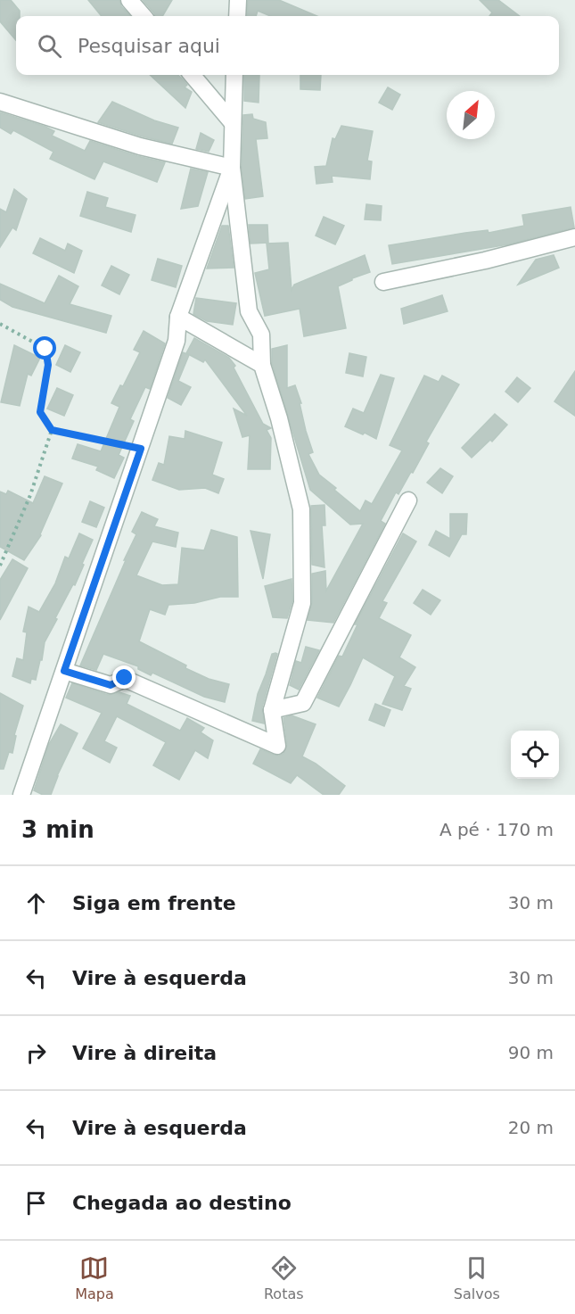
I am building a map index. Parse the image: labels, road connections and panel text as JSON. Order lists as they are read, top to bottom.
{
  "north": "top right",
  "page": {
    "search": "Pesquisar aqui",
    "heading": ["3 min", "A pé · 170 m"],
    "list": [
      ["Siga em frente", "30 m"],
      ["Vire à esquerda", "30 m"],
      ["Vire à direita", "90 m"],
      ["Vire à esquerda", "20 m"],
      "Chegada ao destino"
    ],
    "nav": ["Mapa", "Rotas", "Salvos"]
  }
}
